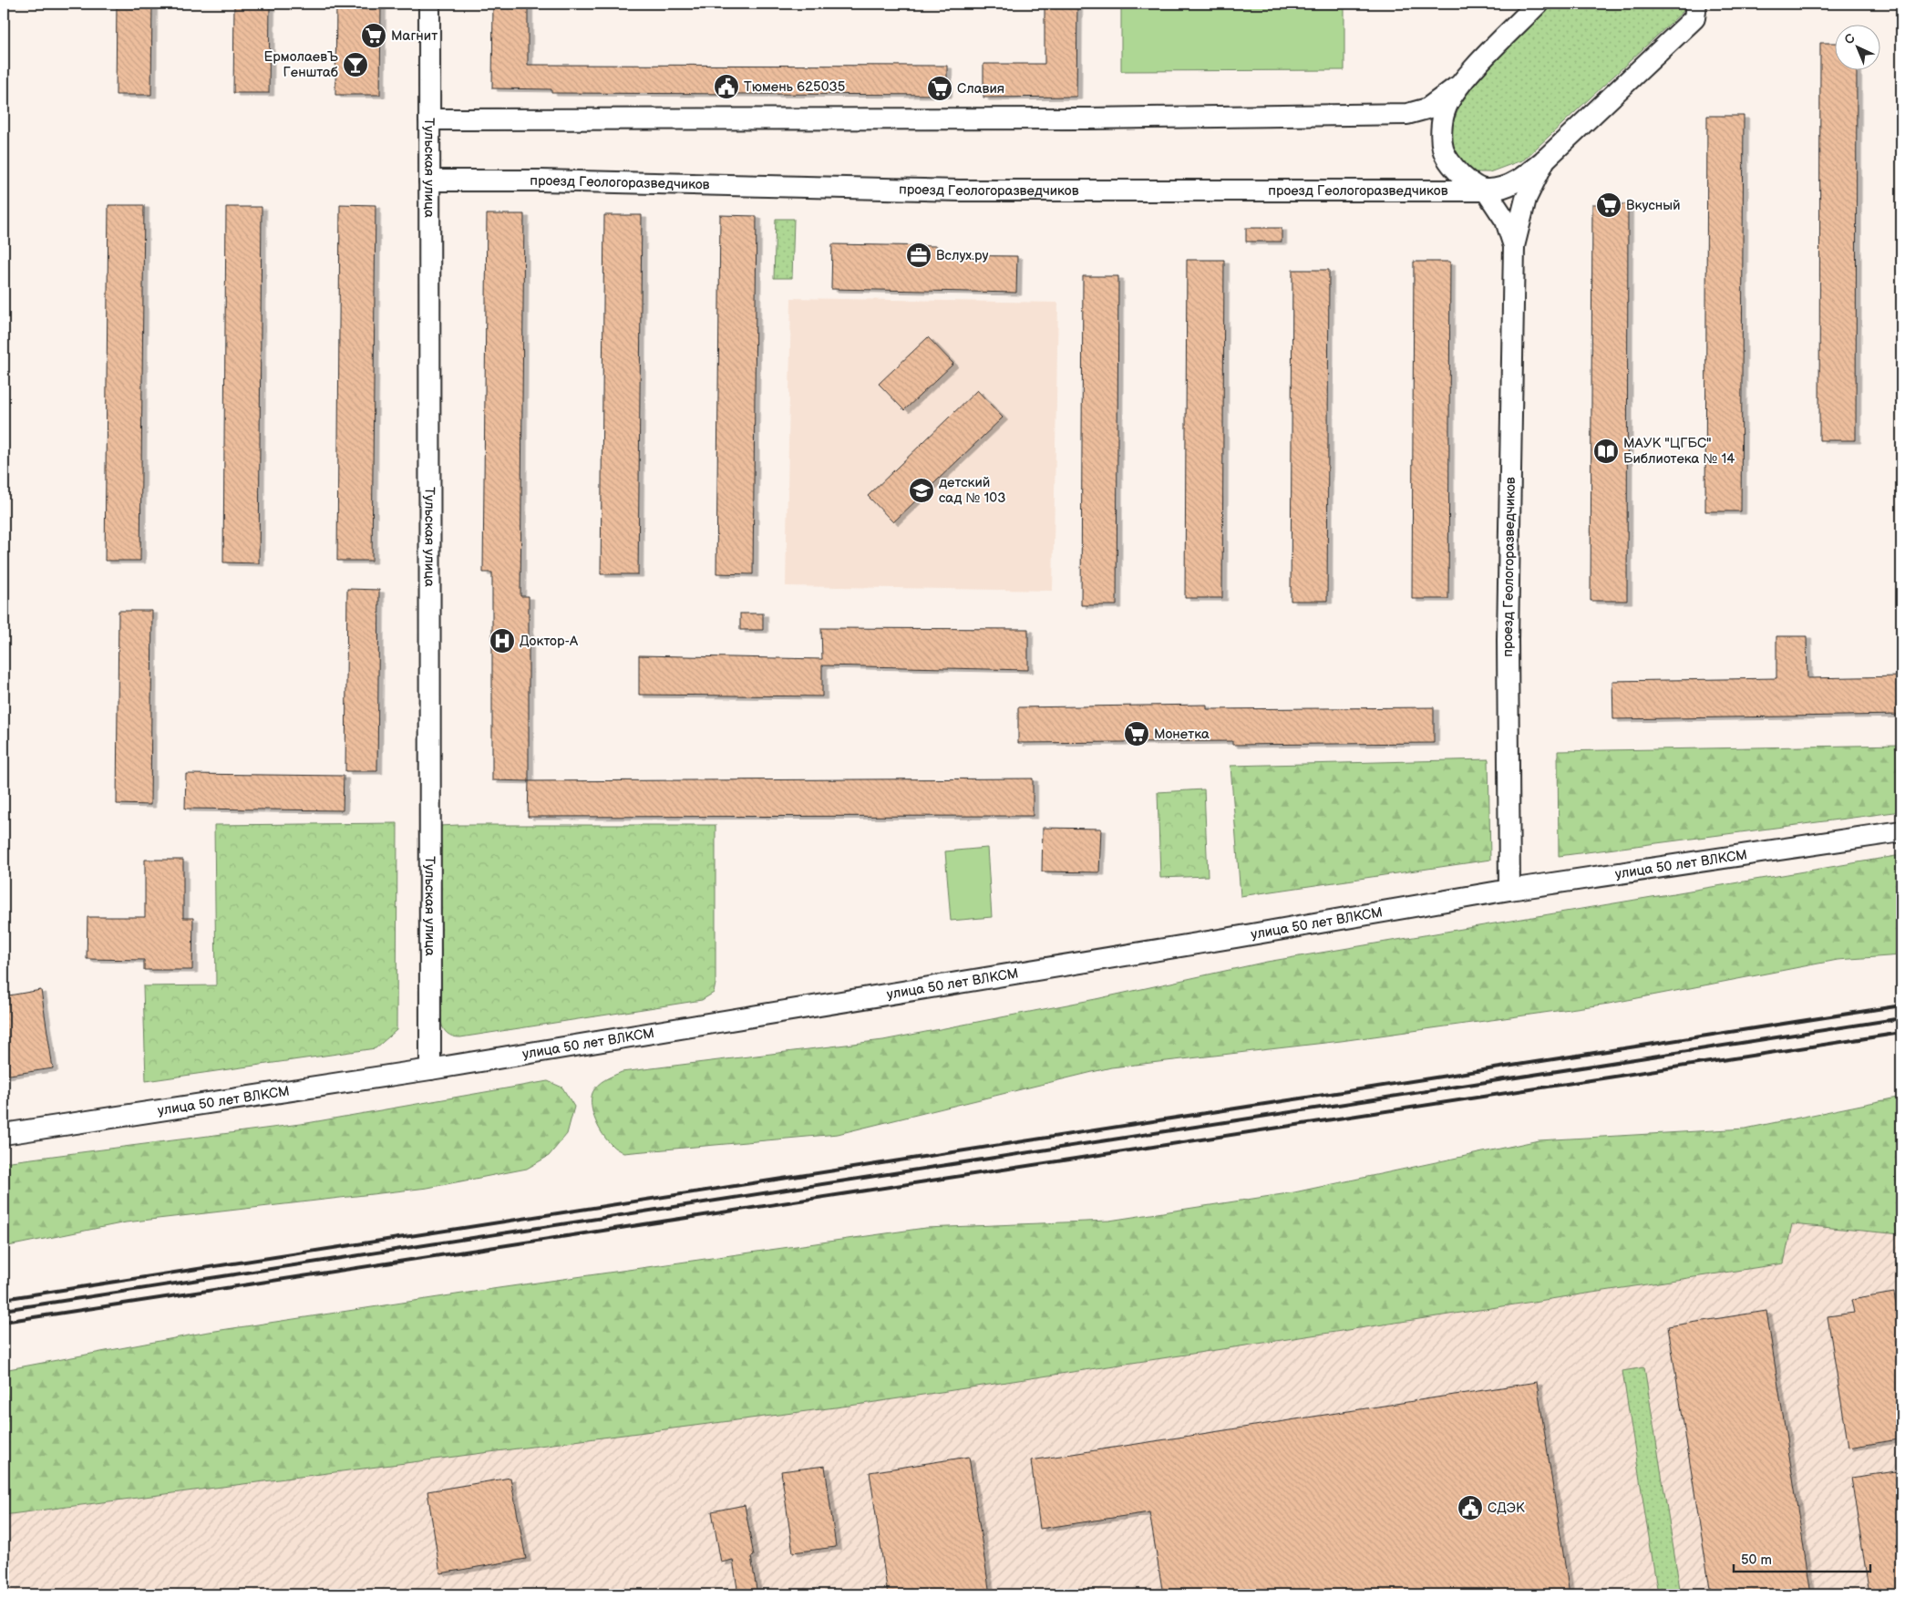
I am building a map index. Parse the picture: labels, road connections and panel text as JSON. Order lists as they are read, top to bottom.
{
  "streets": {
    "street": ["Тульская улица", "проезд Геологоразведчиков", "улица 50 лет ВЛКСМ"]
  },
  "crossings": [
    ["Тульская улица", "проезд Геологоразведчиков"],
    ["Тульская улица", "улица 50 лет ВЛКСМ"],
    ["проезд Геологоразведчиков", "улица 50 лет ВЛКСМ"]
  ],
  "places": {
    "supermarket": [
      "Магнит",
      "Славия",
      "Вкусный",
      "Монетка"
    ],
    "bar": ["ЕрмолаевЪ Генштаб"],
    "public building": ["Тюмень 625035", "СДЭК"],
    "office": ["Вслух.ру"],
    "library": ["МАУК \"ЦГБС\" Библиотека № 14"],
    "school or university": ["детский сад № 103"],
    "hospital": ["Доктор-А"]
  },
  "scale_bar": "50 m",
  "north": "top left"
}
